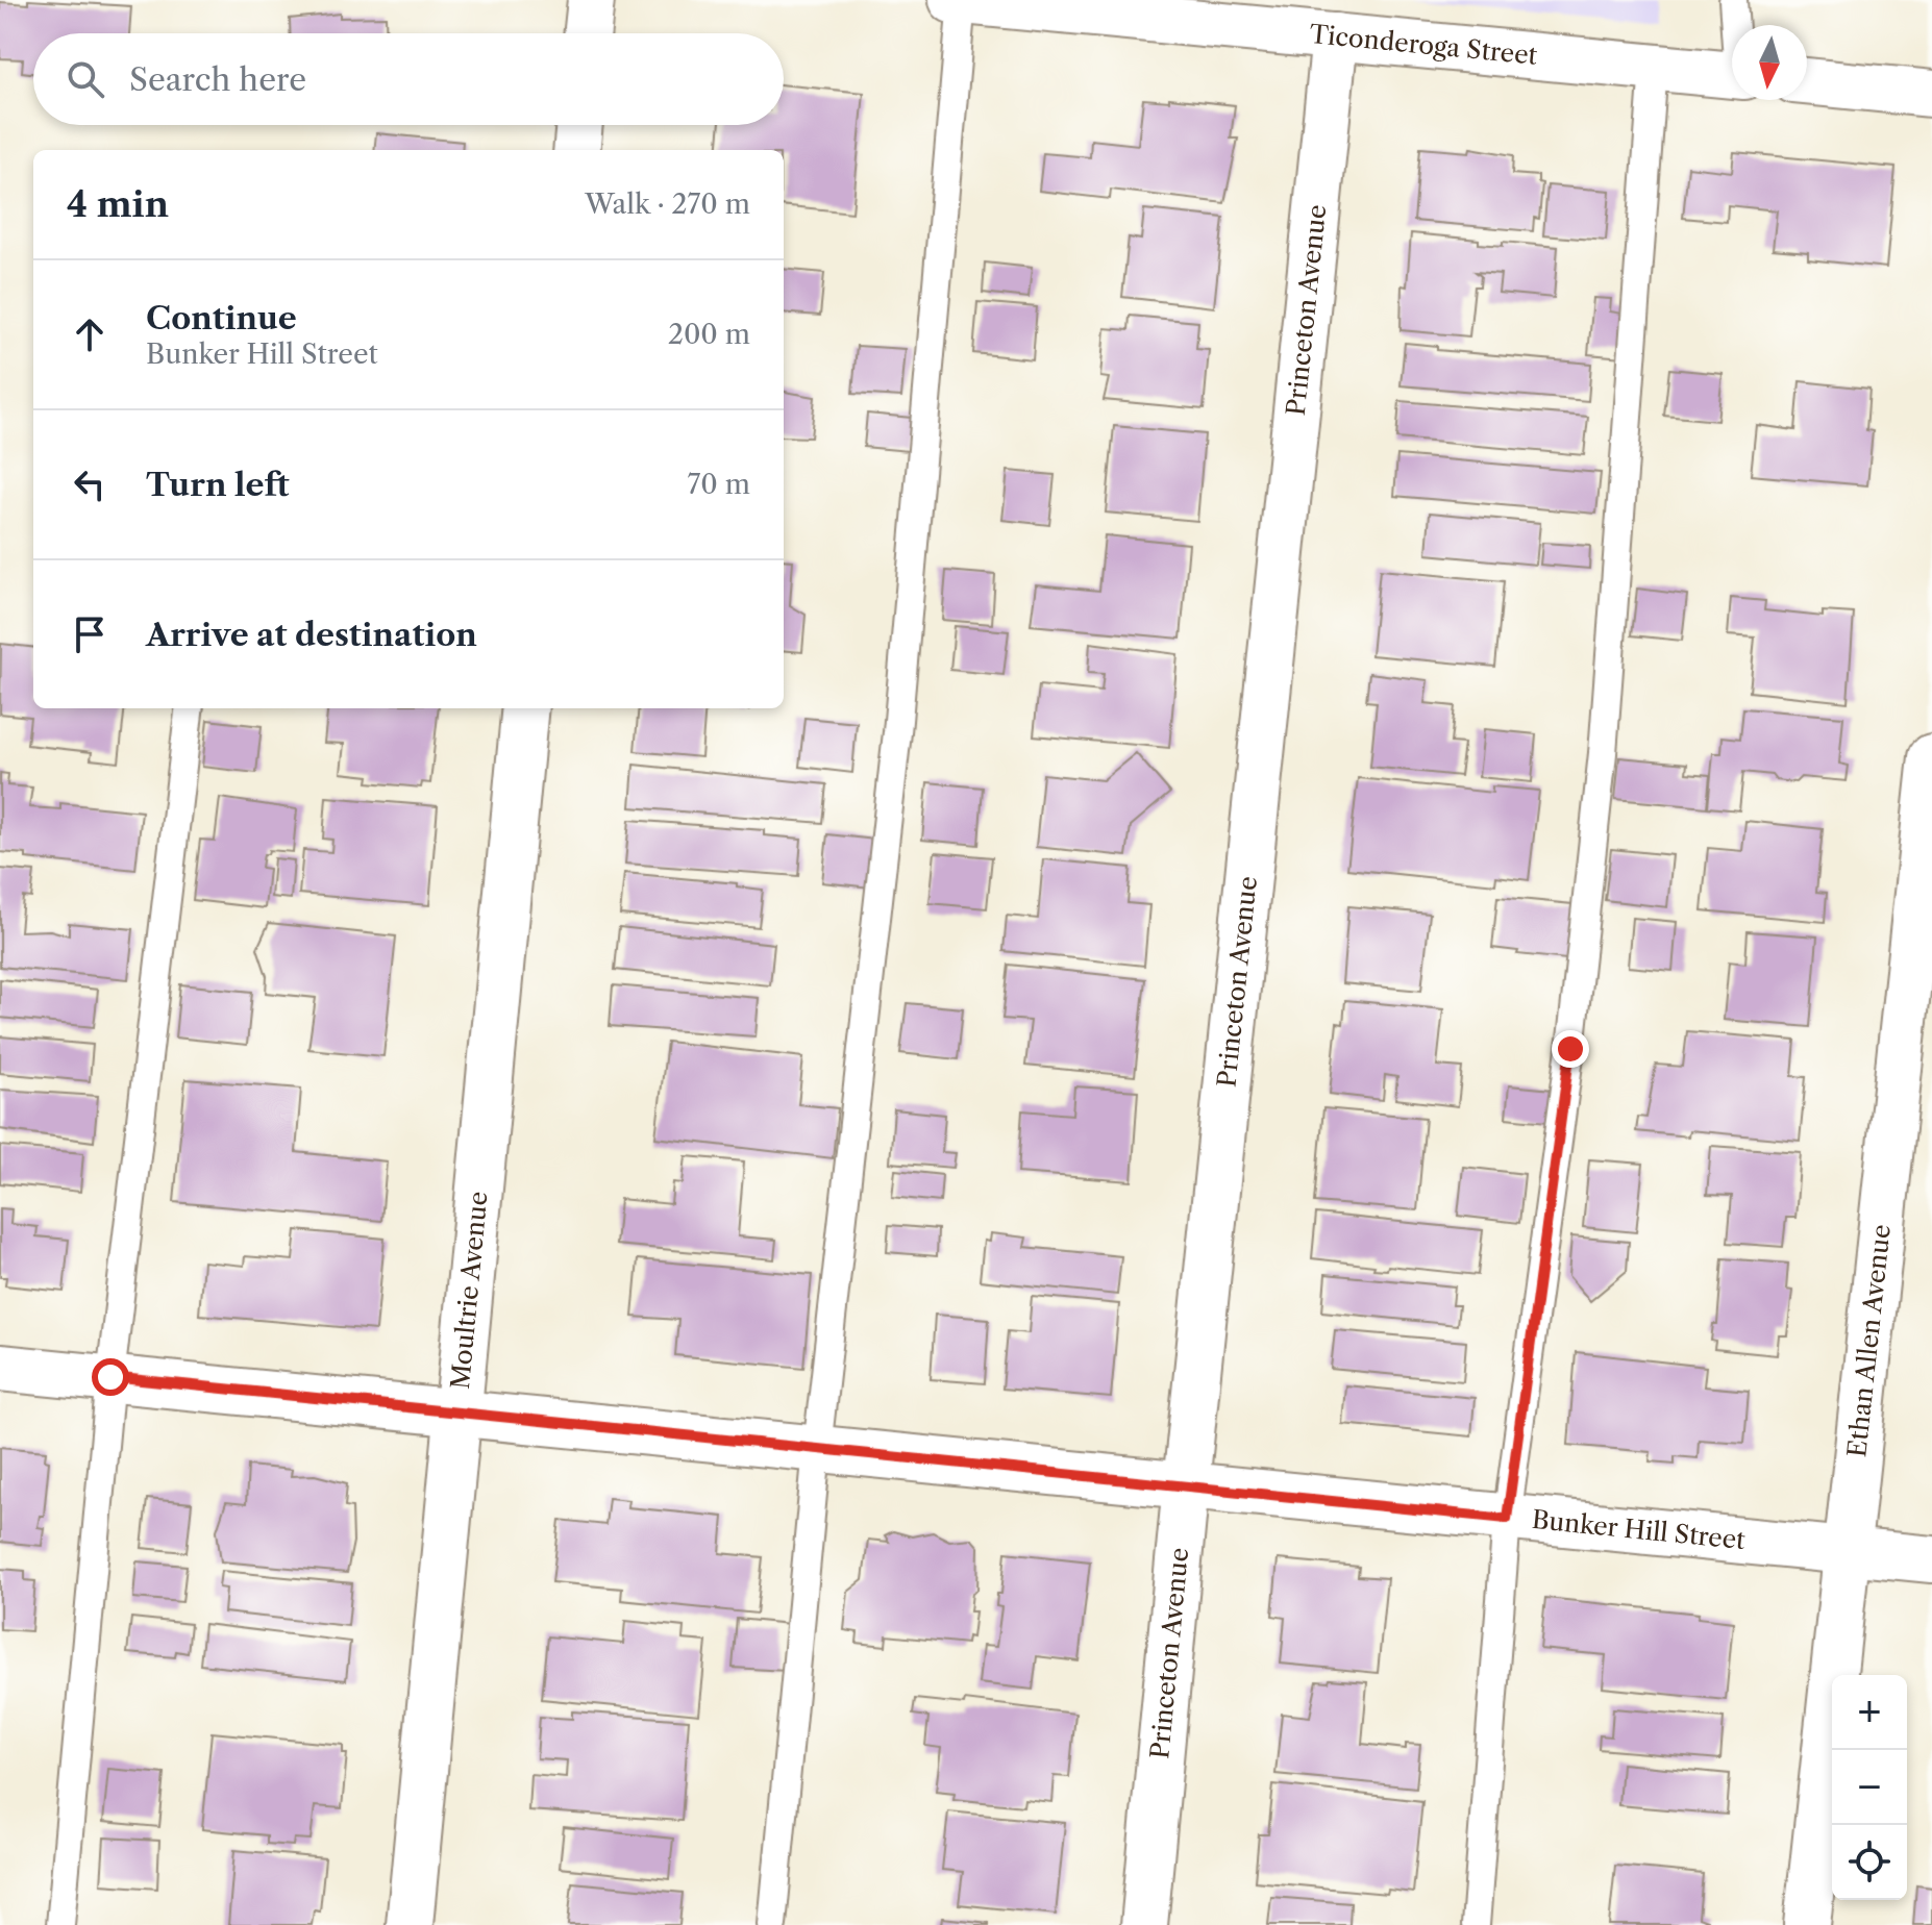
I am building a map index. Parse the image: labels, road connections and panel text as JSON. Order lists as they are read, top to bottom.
{
  "streets": {
    "street": [
      "Ticonderoga Street",
      "Princeton Avenue",
      "Moultrie Avenue",
      "Ethan Allen Avenue",
      "Bunker Hill Street"
    ]
  },
  "crossings": [
    ["Ticonderoga Street", "Princeton Avenue"],
    ["Princeton Avenue", "Bunker Hill Street"],
    ["Moultrie Avenue", "Bunker Hill Street"],
    ["Ethan Allen Avenue", "Bunker Hill Street"]
  ],
  "north": "bottom",
  "page": {
    "search": "Search here",
    "heading": ["4 min", "Walk · 270 m"],
    "list": [
      ["Continue", "Bunker Hill Street", "200 m"],
      ["Turn left", "70 m"],
      "Arrive at destination"
    ],
    "map_buttons": ["+", "−"]
  }
}
